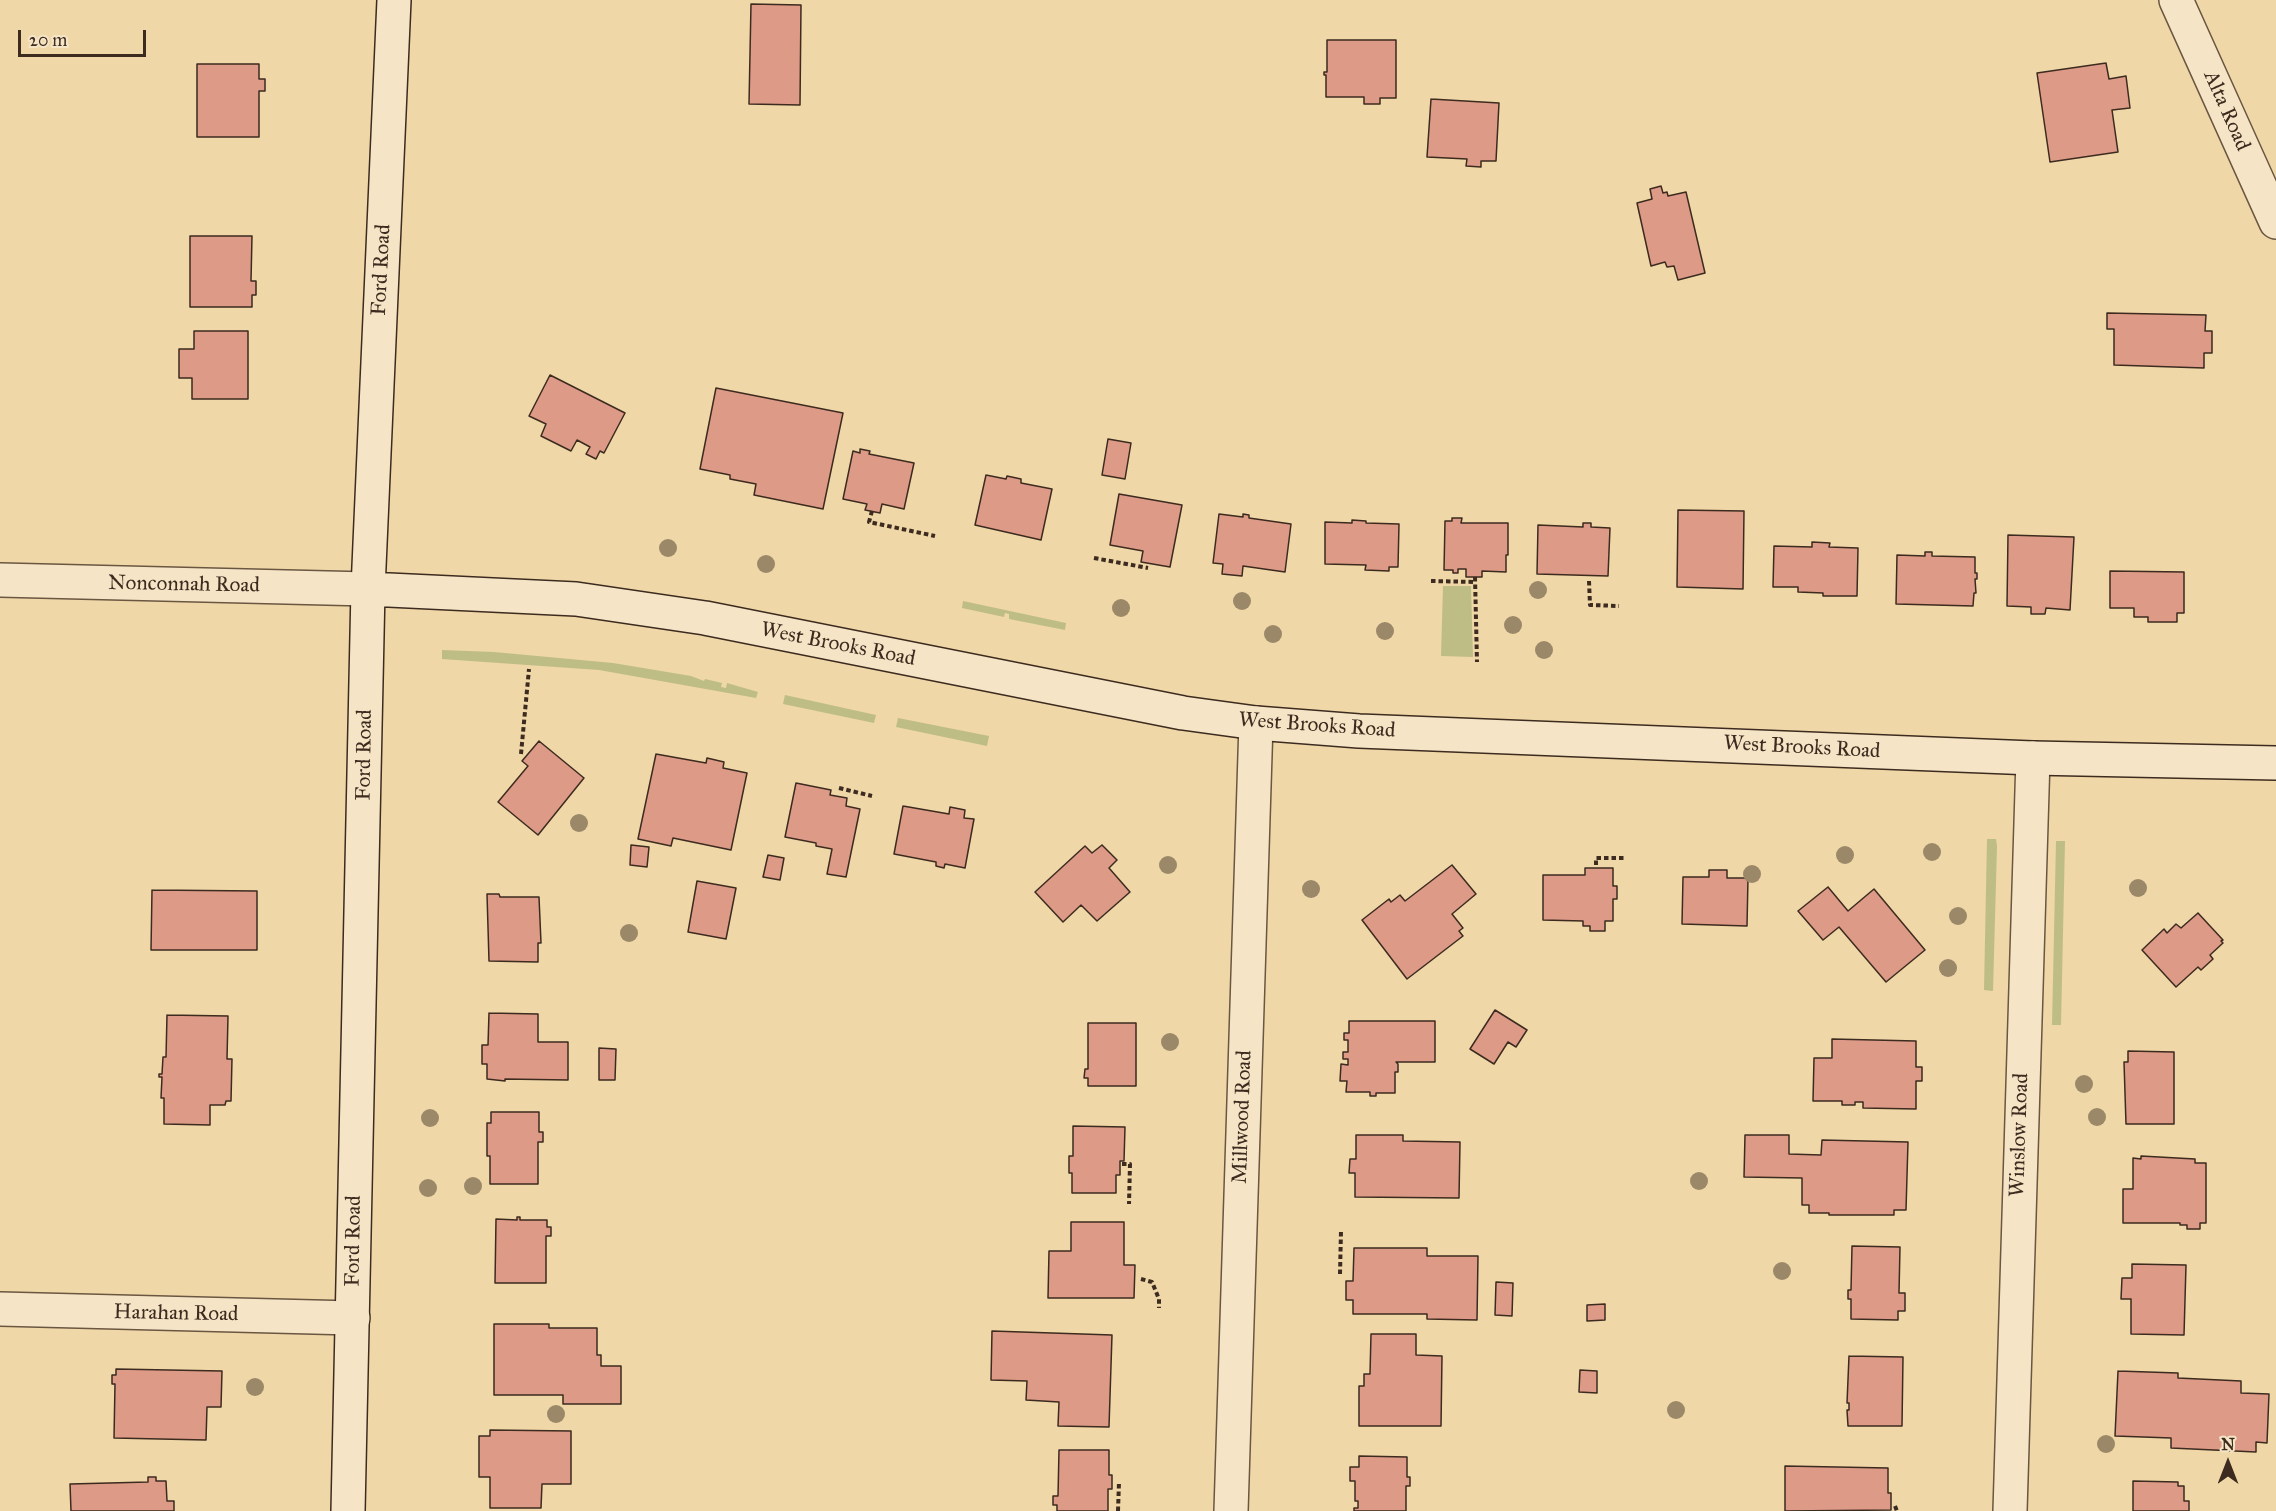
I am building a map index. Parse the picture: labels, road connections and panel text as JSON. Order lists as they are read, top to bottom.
{
  "streets": {
    "street": [
      "Alta Road",
      "Ford Road",
      "Nonconnah Road",
      "West Brooks Road",
      "Millwood Road",
      "Winslow Road",
      "Harahan Road"
    ]
  },
  "crossings": [
    ["Ford Road", "Nonconnah Road"],
    ["Ford Road", "West Brooks Road"],
    ["Ford Road", "Harahan Road"],
    ["Nonconnah Road", "West Brooks Road"],
    ["West Brooks Road", "Millwood Road"],
    ["West Brooks Road", "Winslow Road"]
  ],
  "scale_bar": "20 m",
  "north": "top"
}
